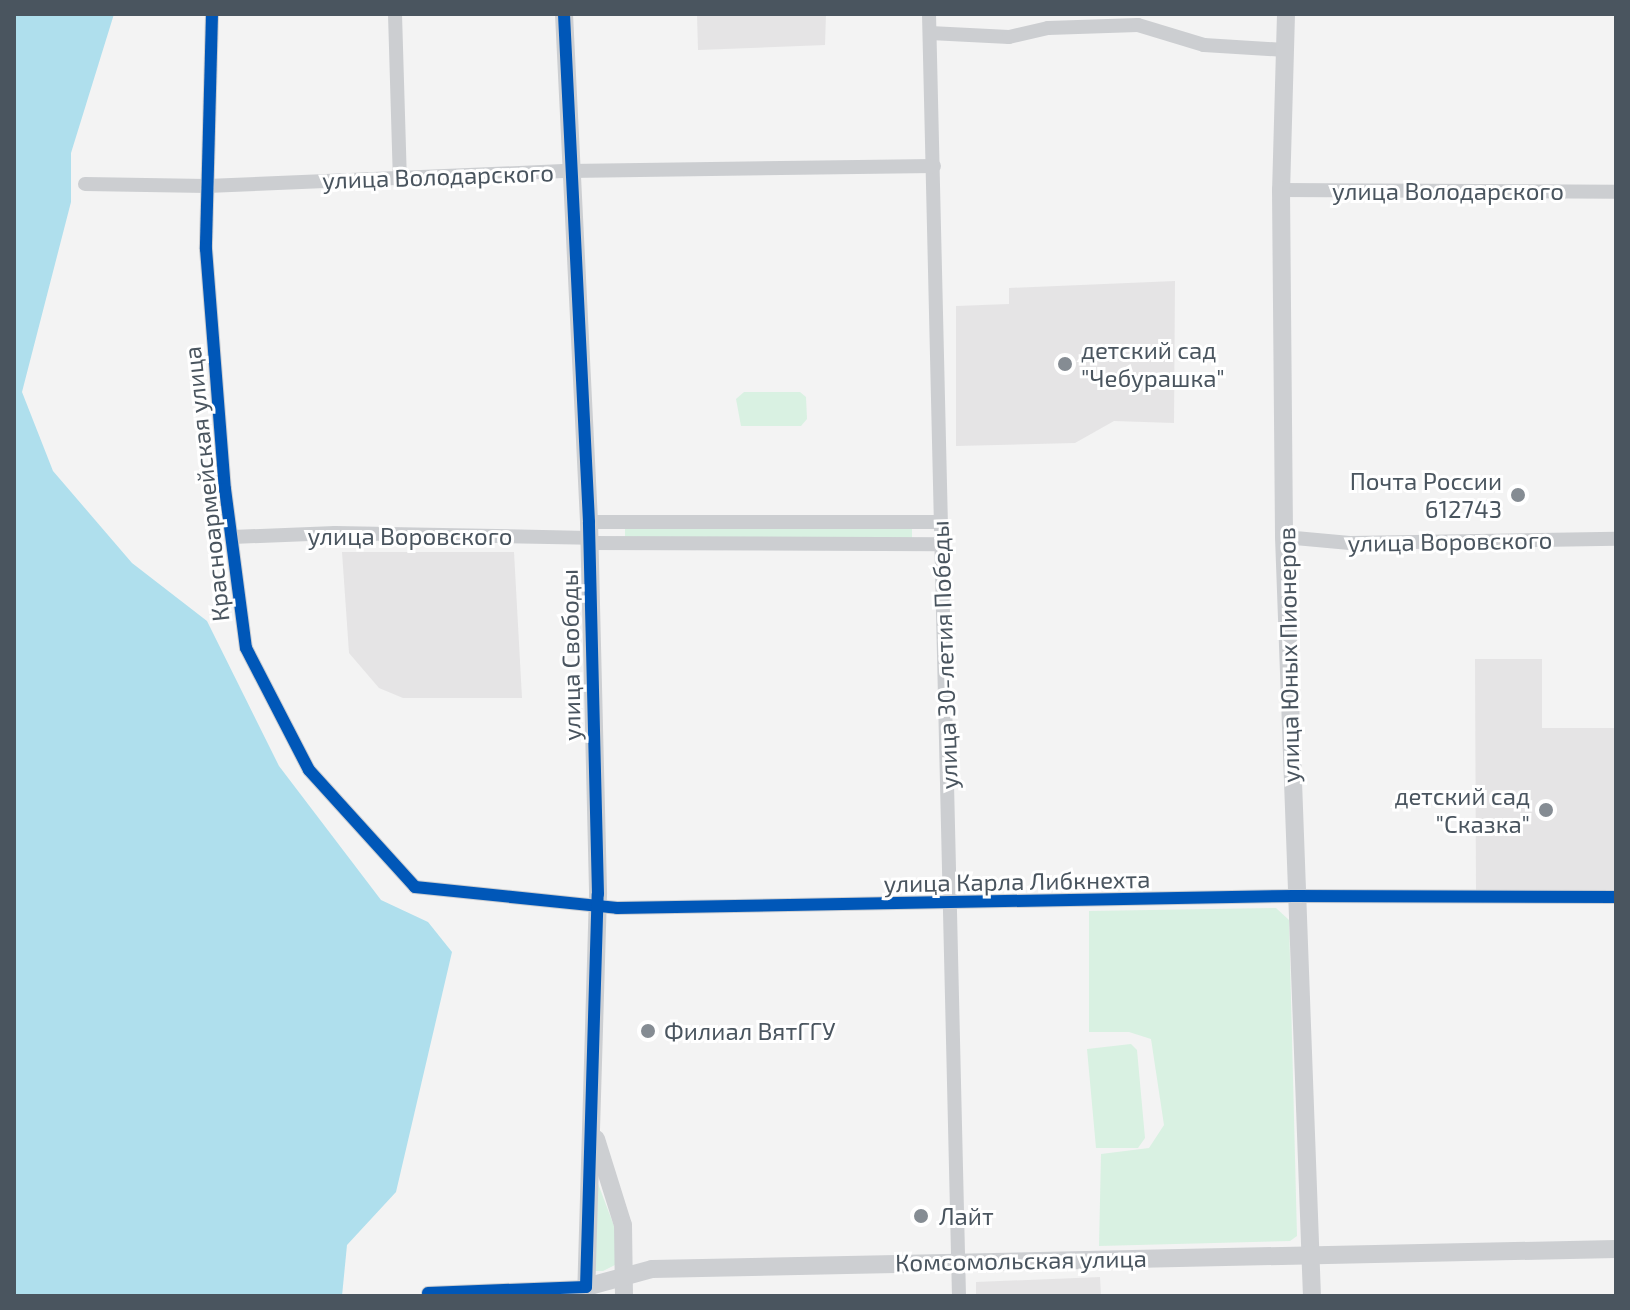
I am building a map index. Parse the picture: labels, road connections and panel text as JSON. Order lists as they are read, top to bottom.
{
  "streets": {
    "main road": ["улица Свободы", "улица Юных Пионеров", "Комсомольская улица"],
    "street": [
      "улица Володарского",
      "Красноармейская улица",
      "улица Воровского",
      "улица 30-летия Победы",
      "улица Карла Либкнехта"
    ]
  },
  "crossings": [
    ["улица Володарского", "Красноармейская улица"],
    ["улица Володарского", "улица Свободы"],
    ["улица Володарского", "улица 30-летия Победы"],
    ["улица Володарского", "улица Юных Пионеров"],
    ["Красноармейская улица", "улица Воровского"],
    ["Красноармейская улица", "улица Карла Либкнехта"],
    ["улица Воровского", "улица Свободы"],
    ["улица Воровского", "улица 30-летия Победы"],
    ["улица Воровского", "улица Юных Пионеров"],
    ["улица Свободы", "улица Карла Либкнехта"],
    ["улица Свободы", "Комсомольская улица"],
    ["улица 30-летия Победы", "улица Карла Либкнехта"],
    ["улица 30-летия Победы", "Комсомольская улица"],
    ["улица Юных Пионеров", "улица Карла Либкнехта"],
    ["улица Юных Пионеров", "Комсомольская улица"]
  ],
  "places": [
    "детский сад \"Чебурашка\"",
    "Почта России 612743",
    "детский сад \"Сказка\"",
    "Филиал ВятГГУ",
    "Лайт"
  ]
}
